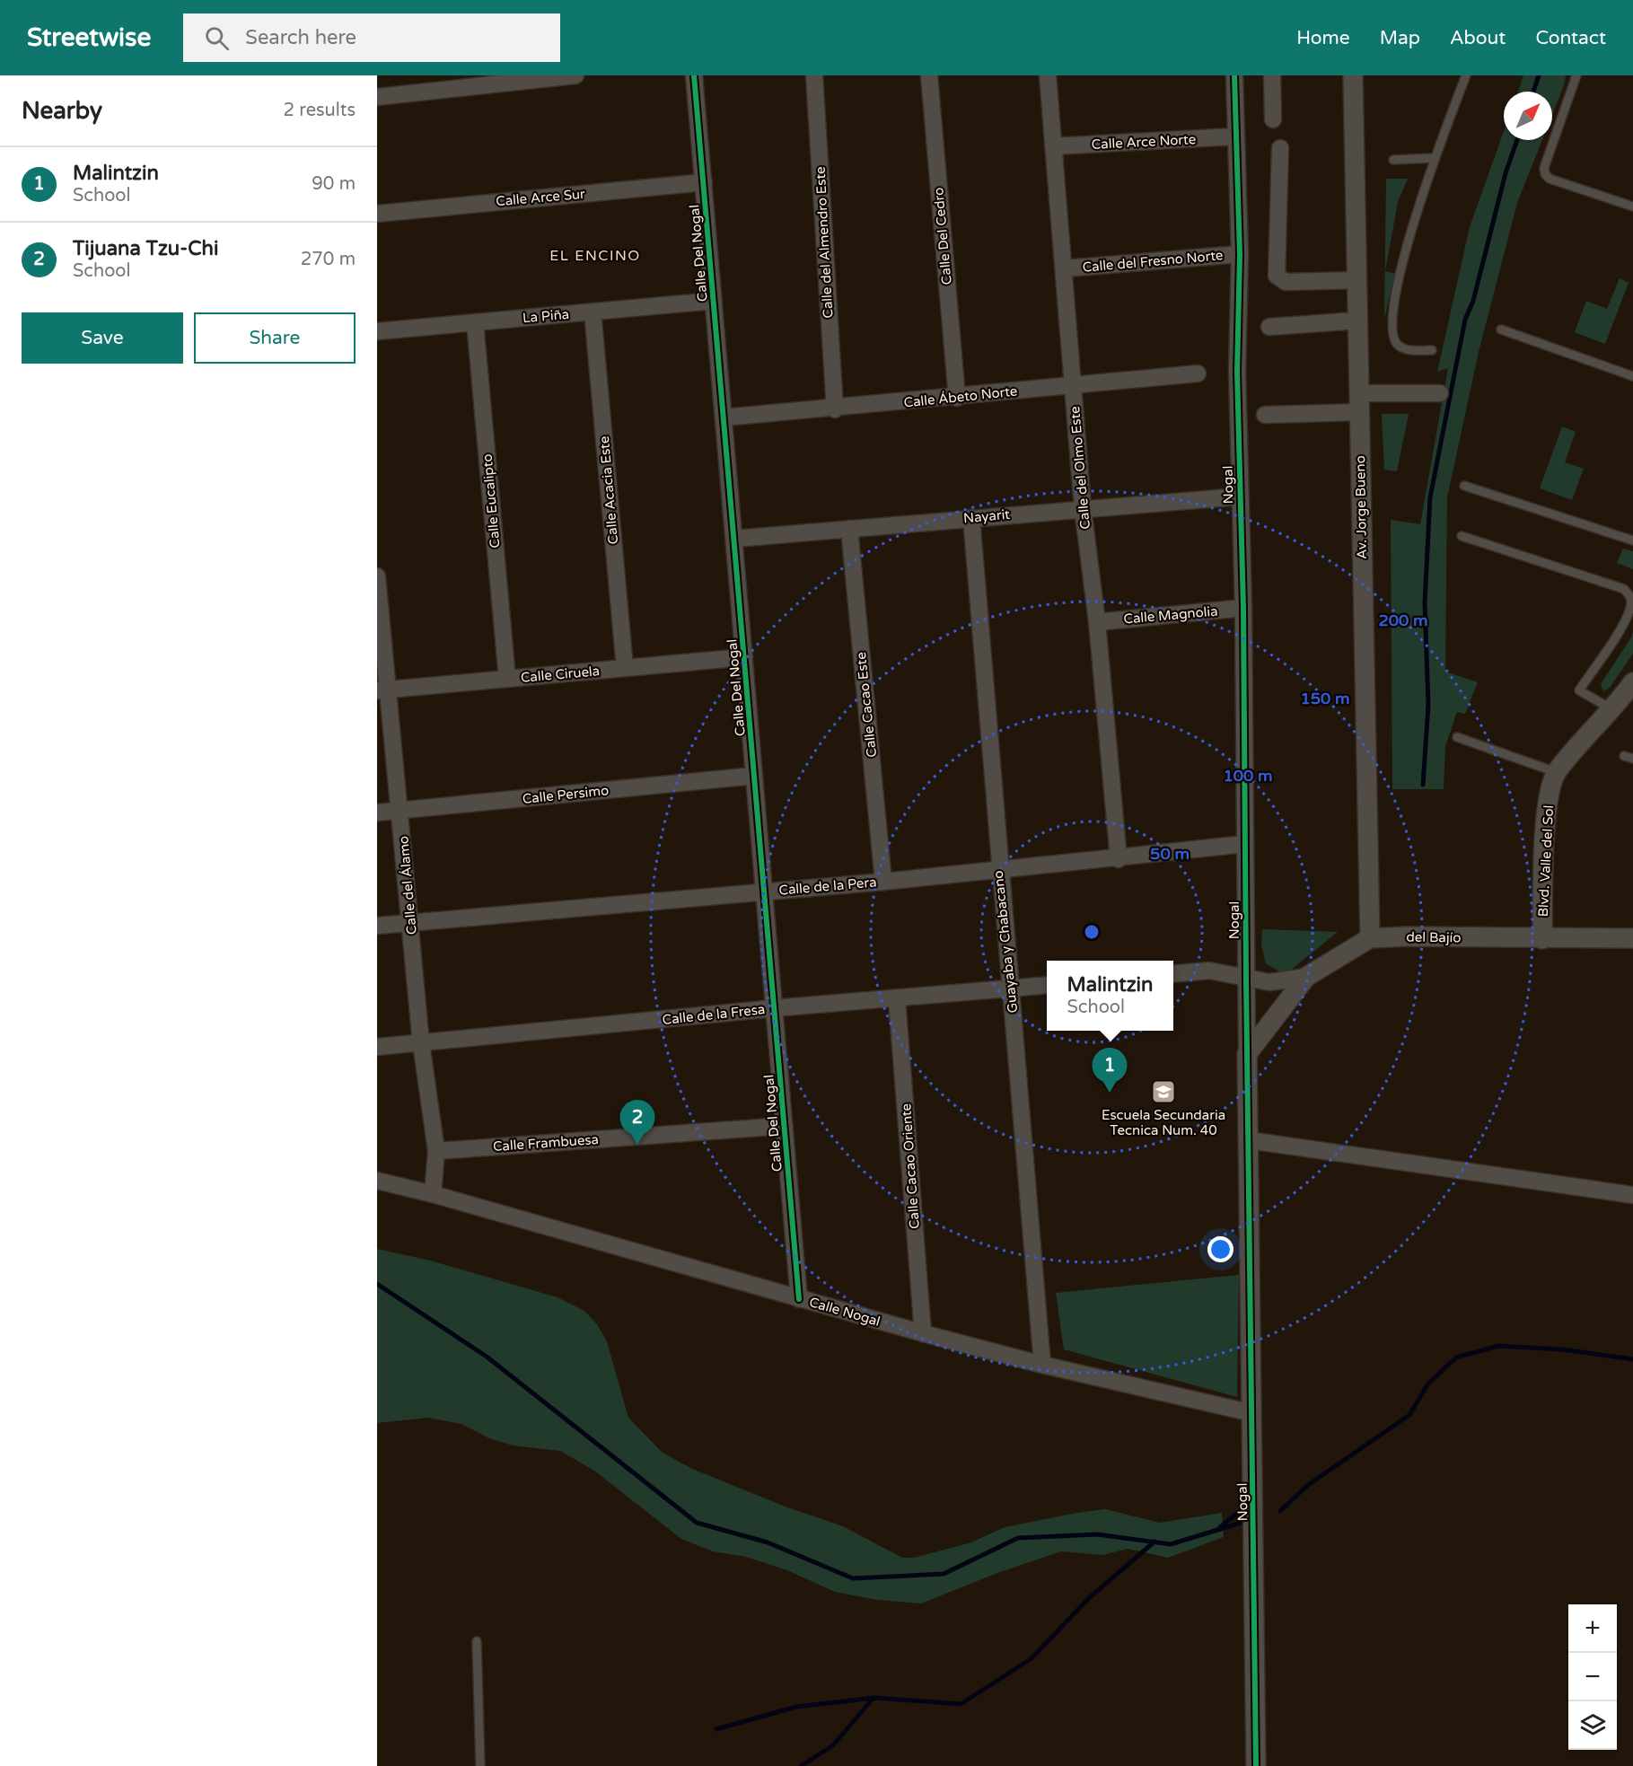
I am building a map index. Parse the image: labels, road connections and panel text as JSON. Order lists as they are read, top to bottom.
{
  "streets": {
    "street": [
      "Calle Arce Norte",
      "Calle Arce Sur",
      "Calle Del Cedro",
      "Calle del Almendro Este",
      "Calle Del Nogal",
      "Calle del Fresno Norte",
      "La Piña",
      "Calle Ábeto Norte",
      "Calle del Olmo Este",
      "Nogal",
      "Calle Acacia Este",
      "Calle Eucalipto",
      "Av. Jorge Bueno",
      "Nayarit",
      "Calle Magnolia",
      "Calle Ciruela",
      "Calle Cacao Este",
      "Calle Persimo",
      "Blvd. Valle del Sol",
      "Calle del Álamo",
      "Calle de la Pera",
      "del Bajío",
      "Guayaba y Chabacano",
      "Calle de la Fresa",
      "Calle Frambuesa",
      "Calle Cacao Oriente",
      "Calle Nogal"
    ]
  },
  "crossings": [
    ["Calle Arce Norte", "Calle del Olmo Este"],
    ["Calle Arce Norte", "Nogal"],
    ["Calle Arce Sur", "Calle Del Nogal"],
    ["Calle Del Cedro", "Calle Ábeto Norte"],
    ["Calle del Almendro Este", "Calle Ábeto Norte"],
    ["Calle Del Nogal", "La Piña"],
    ["Calle Del Nogal", "Calle Ábeto Norte"],
    ["Calle Del Nogal", "Nayarit"],
    ["Calle Del Nogal", "Calle Ciruela"],
    ["Calle Del Nogal", "Calle Persimo"],
    ["Calle Del Nogal", "Calle de la Pera"],
    ["Calle Del Nogal", "Calle de la Fresa"],
    ["Calle Del Nogal", "Calle Frambuesa"],
    ["Calle Del Nogal", "Calle Nogal"],
    ["Calle del Fresno Norte", "Calle del Olmo Este"],
    ["Calle del Fresno Norte", "Nogal"],
    ["La Piña", "Calle Acacia Este"],
    ["La Piña", "Calle Eucalipto"],
    ["Calle Ábeto Norte", "Calle del Olmo Este"],
    ["Calle del Olmo Este", "Nayarit"],
    ["Calle del Olmo Este", "Calle Magnolia"],
    ["Calle del Olmo Este", "Calle de la Pera"],
    ["Nogal", "Nayarit"],
    ["Nogal", "Calle Magnolia"],
    ["Nogal", "Calle de la Pera"],
    ["Nogal", "del Bajío"],
    ["Nogal", "Calle Nogal"],
    ["Calle Acacia Este", "Calle Ciruela"],
    ["Calle Eucalipto", "Calle Ciruela"],
    ["Av. Jorge Bueno", "del Bajío"],
    ["Nayarit", "Calle Cacao Este"],
    ["Nayarit", "Guayaba y Chabacano"],
    ["Calle Ciruela", "Calle del Álamo"],
    ["Calle Cacao Este", "Calle de la Pera"],
    ["Calle Persimo", "Calle del Álamo"],
    ["Blvd. Valle del Sol", "del Bajío"],
    ["Calle del Álamo", "Calle de la Pera"],
    ["Calle del Álamo", "Calle de la Fresa"],
    ["Calle del Álamo", "Calle Frambuesa"],
    ["Calle del Álamo", "Calle Nogal"],
    ["Calle de la Pera", "Guayaba y Chabacano"],
    ["Guayaba y Chabacano", "Calle de la Fresa"],
    ["Guayaba y Chabacano", "Calle Nogal"],
    ["Calle de la Fresa", "Calle Cacao Oriente"],
    ["Calle Cacao Oriente", "Calle Nogal"]
  ],
  "districts": ["EL ENCINO"],
  "places": {
    "school or university": ["Escuela Secundaria Tecnica Num. 40"]
  },
  "north": "top right",
  "page": {
    "header": "Streetwise",
    "search": "Search here",
    "nav": [
      "Home",
      "Map",
      "About",
      "Contact"
    ],
    "heading": ["Nearby", "2 results"],
    "list": [
      {
        "mark": "1",
        "name": "Malintzin",
        "note": "School",
        "value": "90 m"
      },
      {
        "mark": "2",
        "name": "Tijuana Tzu-Chi",
        "note": "School",
        "value": "270 m"
      }
    ],
    "buttons": ["Save", "Share"],
    "popup": ["Malintzin", "School"],
    "pins": ["1", "2"],
    "map_buttons": ["+", "−"]
  },
  "rings": [
    "200 m",
    "150 m",
    "100 m",
    "50 m"
  ]
}
